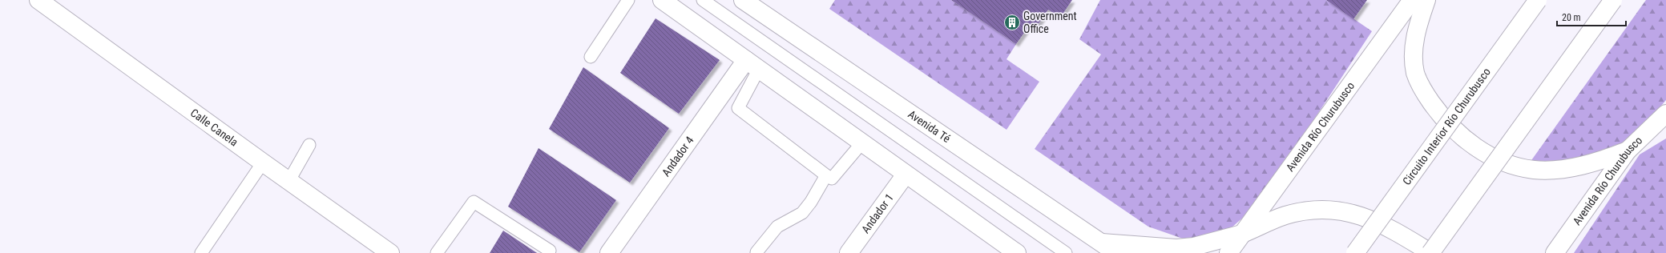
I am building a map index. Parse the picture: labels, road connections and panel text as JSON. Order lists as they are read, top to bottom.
{
  "streets": {
    "main road": [
      "Avenida Río Churubusco",
      "Circuito Interior Río Churubusco",
      "Calle Canela",
      "Avenida Té",
      "Andador 4",
      "Andador 1"
    ]
  },
  "places": {
    "building": ["Government Office"]
  },
  "scale_bar": "20 m"
}
